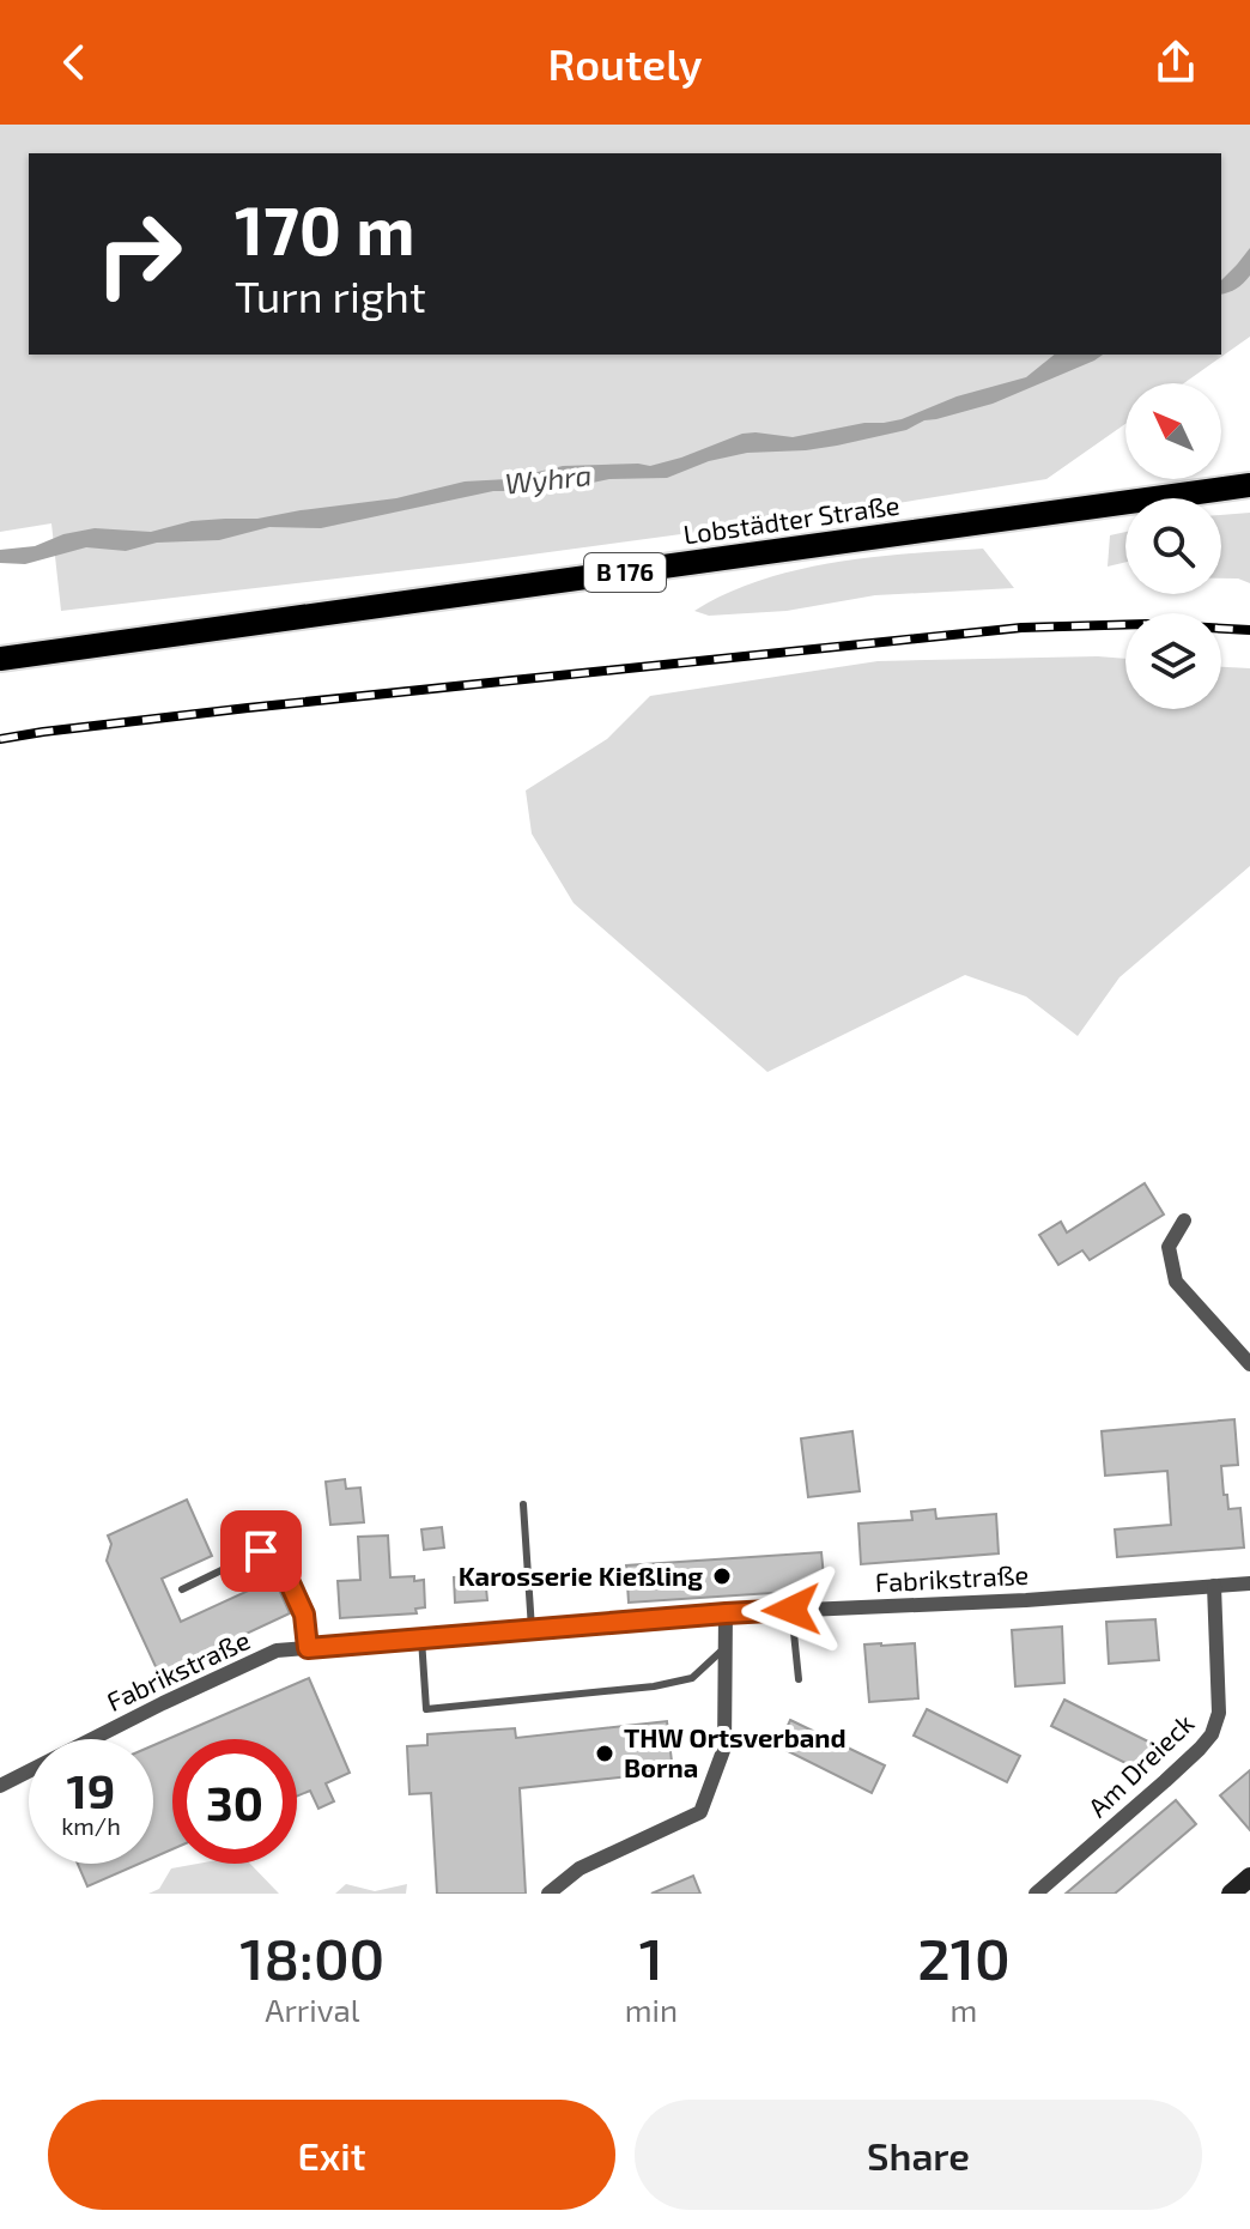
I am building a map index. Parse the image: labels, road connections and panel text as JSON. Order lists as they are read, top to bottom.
{
  "streets": {
    "main road": ["Lobstädter Straße", "B 176"],
    "street": ["Fabrikstraße", "Am Dreieck"]
  },
  "crossings": [
    ["Fabrikstraße", "Am Dreieck"]
  ],
  "water": ["Wyhra"],
  "places": ["Karosserie Kießling", "THW Ortsverband Borna"],
  "north": "top left",
  "page": {
    "header": "Routely",
    "turn": ["170 m", "Turn right"],
    "speed": "19 km/h",
    "limit": "30",
    "eta": [
      "18:00",
      "Arrival",
      "1",
      "min",
      "210",
      "m"
    ],
    "buttons": ["Exit", "Share"]
  }
}
